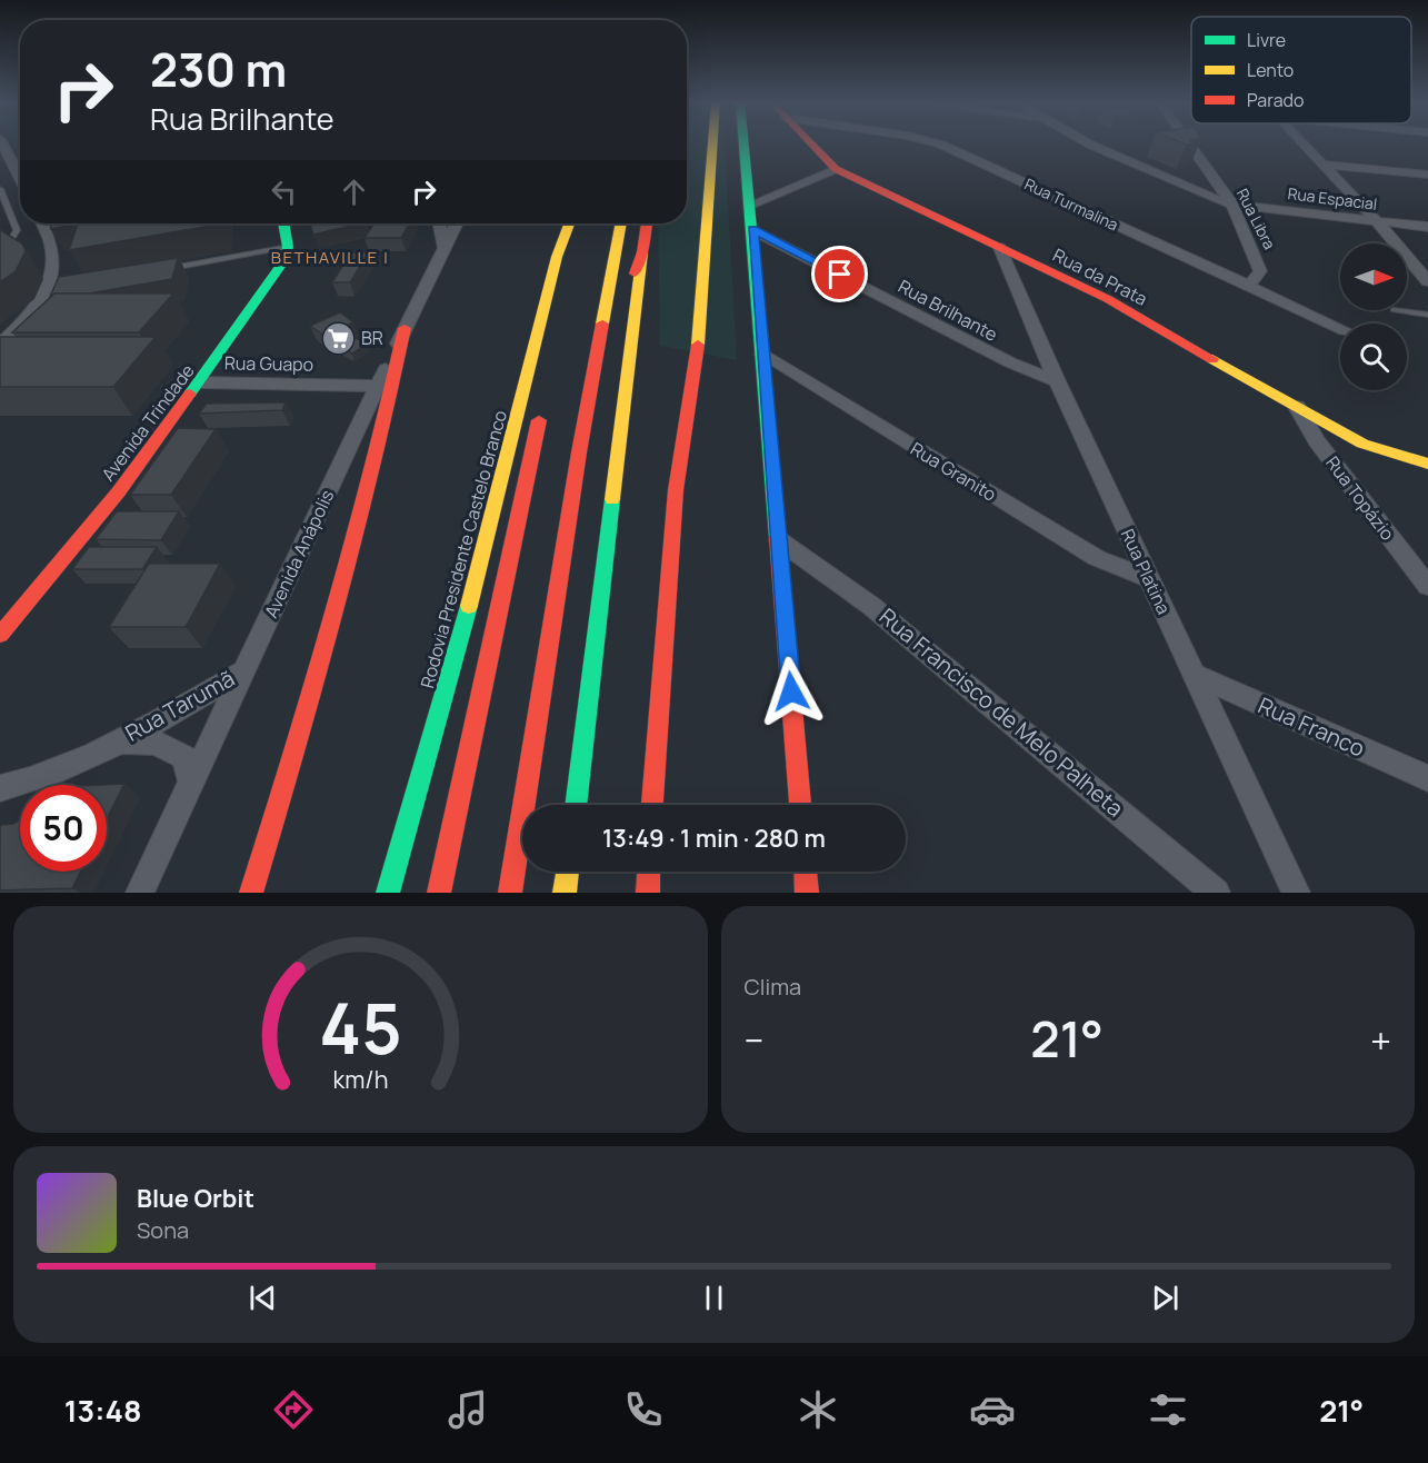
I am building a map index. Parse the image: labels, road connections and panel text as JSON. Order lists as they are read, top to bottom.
{
  "streets": {
    "main road": ["Rua da Prata", "Avenida Trindade", "Rodovia Presidente Castelo Branco"],
    "street": [
      "Rua Espacial",
      "Rua Turmalina",
      "Rua Libra",
      "Rua Brilhante",
      "Rua Guapo",
      "Rua Granito",
      "Rua Topázio",
      "Avenida Anápolis",
      "Rua Platina",
      "Rua Tarumã",
      "Rua Francisco de Melo Palheta",
      "Rua Franco"
    ]
  },
  "crossings": [
    ["Rua Espacial", "Rua Libra"],
    ["Rua Turmalina", "Rua Libra"],
    ["Rua da Prata", "Rua Topázio"],
    ["Rua da Prata", "Rua Platina"],
    ["Rua Brilhante", "Rua Platina"],
    ["Rua Guapo", "Avenida Trindade"],
    ["Rua Guapo", "Avenida Anápolis"],
    ["Rua Granito", "Rua Platina"],
    ["Avenida Anápolis", "Rua Tarumã"],
    ["Rua Platina", "Rua Franco"]
  ],
  "districts": ["BETHAVILLE I"],
  "places": {
    "supermarket": ["BR"]
  },
  "legend": ["Livre", "Lento", "Parado"],
  "north": "right",
  "page": {
    "turn": ["230 m", "Rua Brilhante"],
    "limit": "50",
    "trip": "13:49 · 1 min · 280 m",
    "tile": "Clima",
    "heat": ["−", "21°", "+"],
    "song": ["Blue Orbit", "Sona"],
    "tabs": ["13:48", "21°"],
    "gauge": ["45", "km/h"]
  }
}
